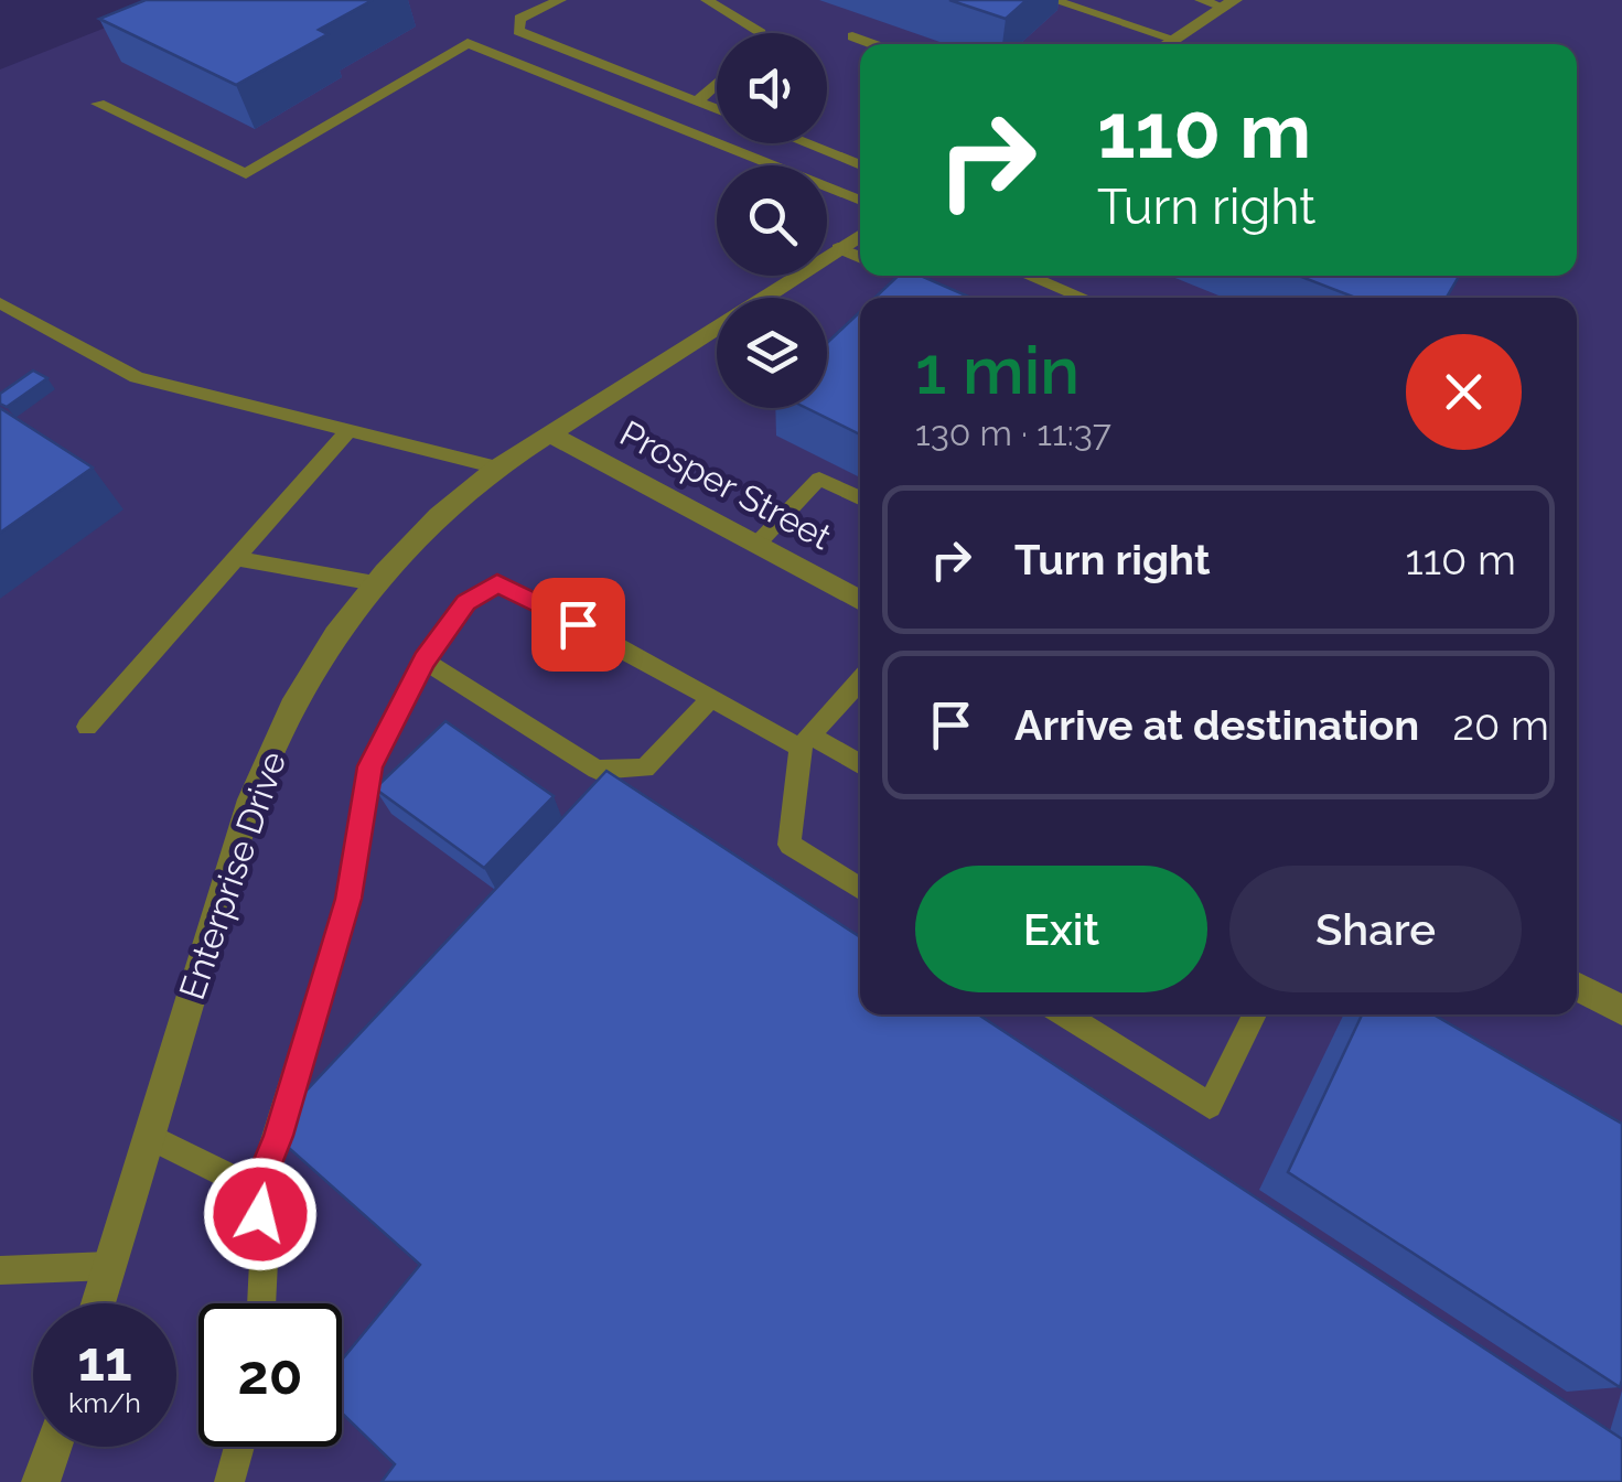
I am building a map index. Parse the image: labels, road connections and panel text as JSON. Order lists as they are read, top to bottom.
{
  "streets": {
    "street": ["Prosper Street", "Enterprise Drive"]
  },
  "crossings": [
    ["Prosper Street", "Enterprise Drive"]
  ],
  "page": {
    "turn": ["110 m", "Turn right"],
    "heading": ["1 min", "130 m · 11:37"],
    "list": [
      {
        "name": "Turn right",
        "value": "110 m"
      },
      {
        "name": "Arrive at destination",
        "value": "20 m"
      }
    ],
    "buttons": ["Exit", "Share"],
    "speed": "11 km/h",
    "limit": "20"
  }
}
